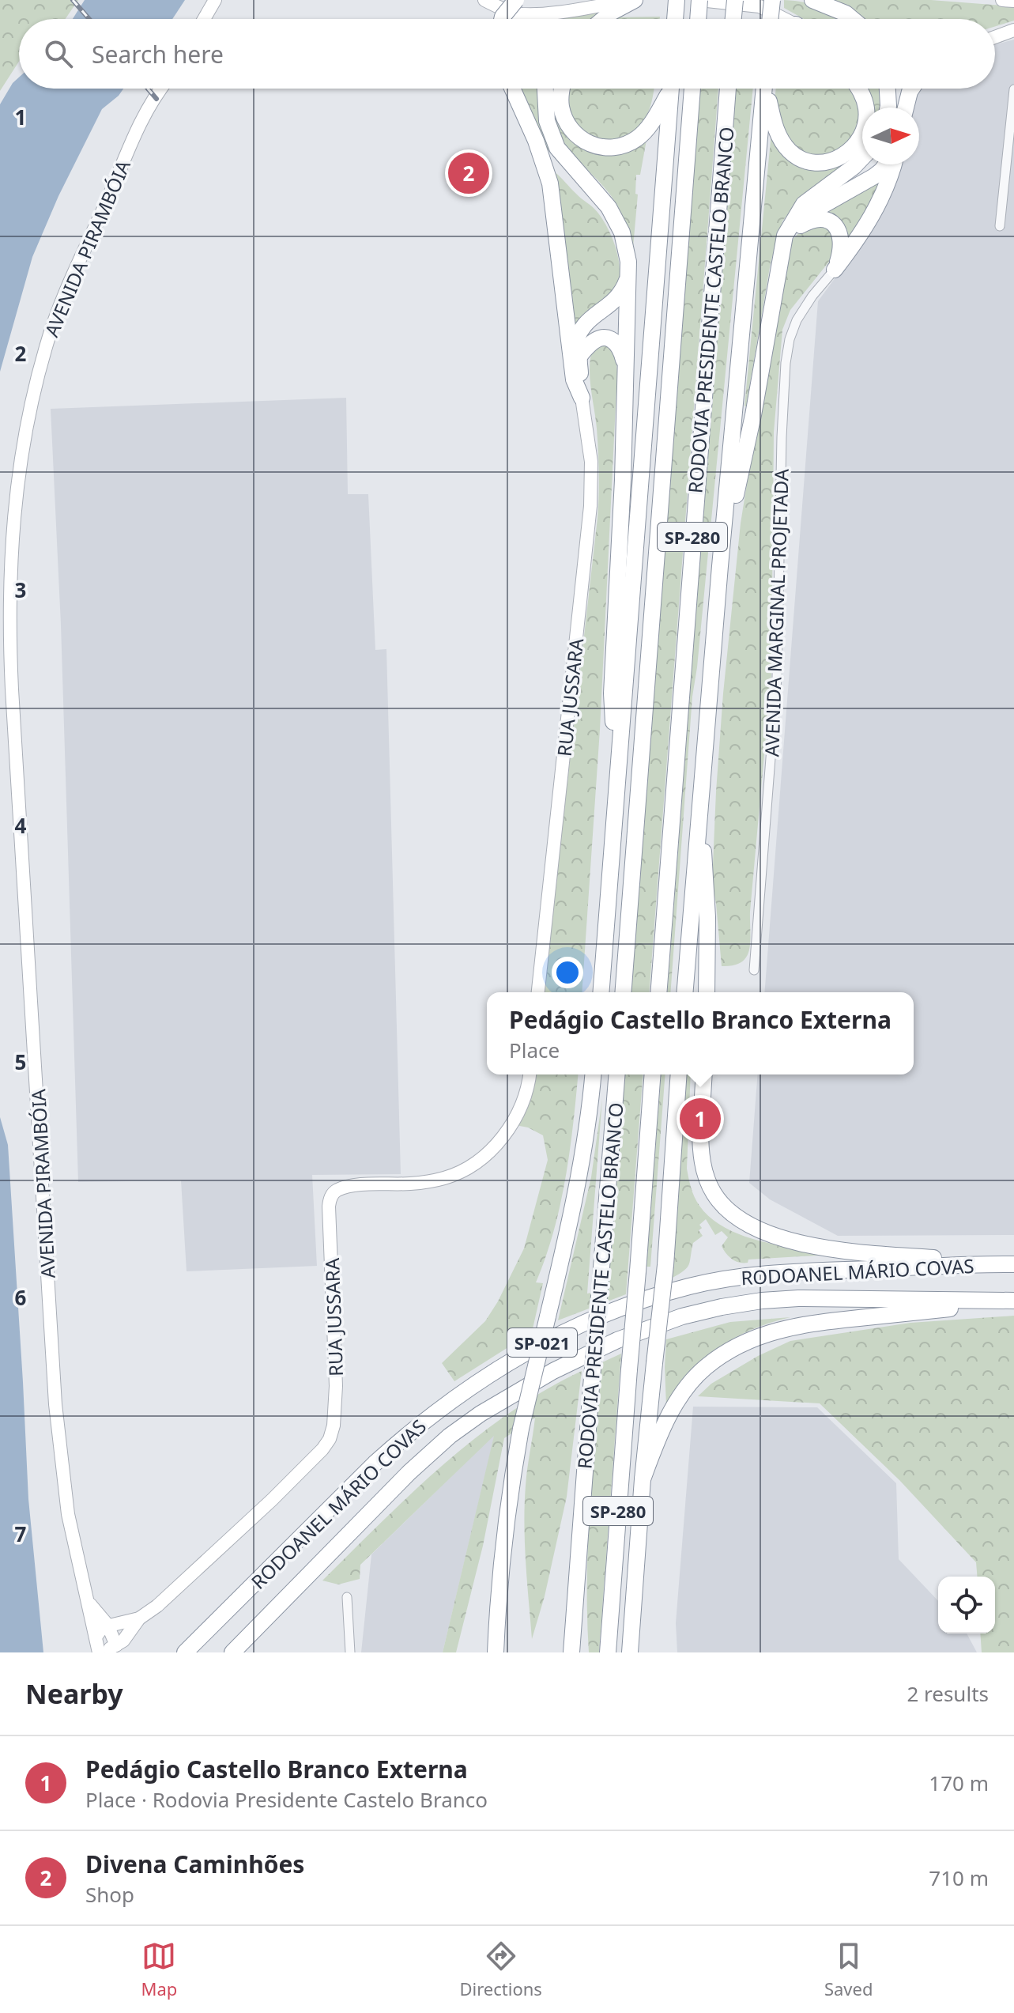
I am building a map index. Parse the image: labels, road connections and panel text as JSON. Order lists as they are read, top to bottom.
{
  "streets": {
    "highway": [
      "RODOVIA PRESIDENTE CASTELO BRANCO",
      "SP-280",
      "RODOANEL MÁRIO COVAS",
      "SP-021"
    ],
    "main road": ["AVENIDA PIRAMBÓIA", "RUA JUSSARA"],
    "street": ["AVENIDA MARGINAL PROJETADA"]
  },
  "crossings": [
    ["AVENIDA PIRAMBÓIA", "RUA JUSSARA"]
  ],
  "north": "right",
  "page": {
    "search": "Search here",
    "pins": ["2", "1"],
    "popup": ["Pedágio Castello Branco Externa", "Place"],
    "heading": ["Nearby", "2 results"],
    "list": [
      {
        "mark": "1",
        "name": "Pedágio Castello Branco Externa",
        "note": "Place · Rodovia Presidente Castelo Branco",
        "value": "170 m"
      },
      {
        "mark": "2",
        "name": "Divena Caminhões",
        "note": "Shop",
        "value": "710 m"
      }
    ],
    "nav": ["Map", "Directions", "Saved"]
  },
  "grid": {
    "rows": [
      "1",
      "2",
      "3",
      "4",
      "5",
      "6",
      "7"
    ]
  }
}
